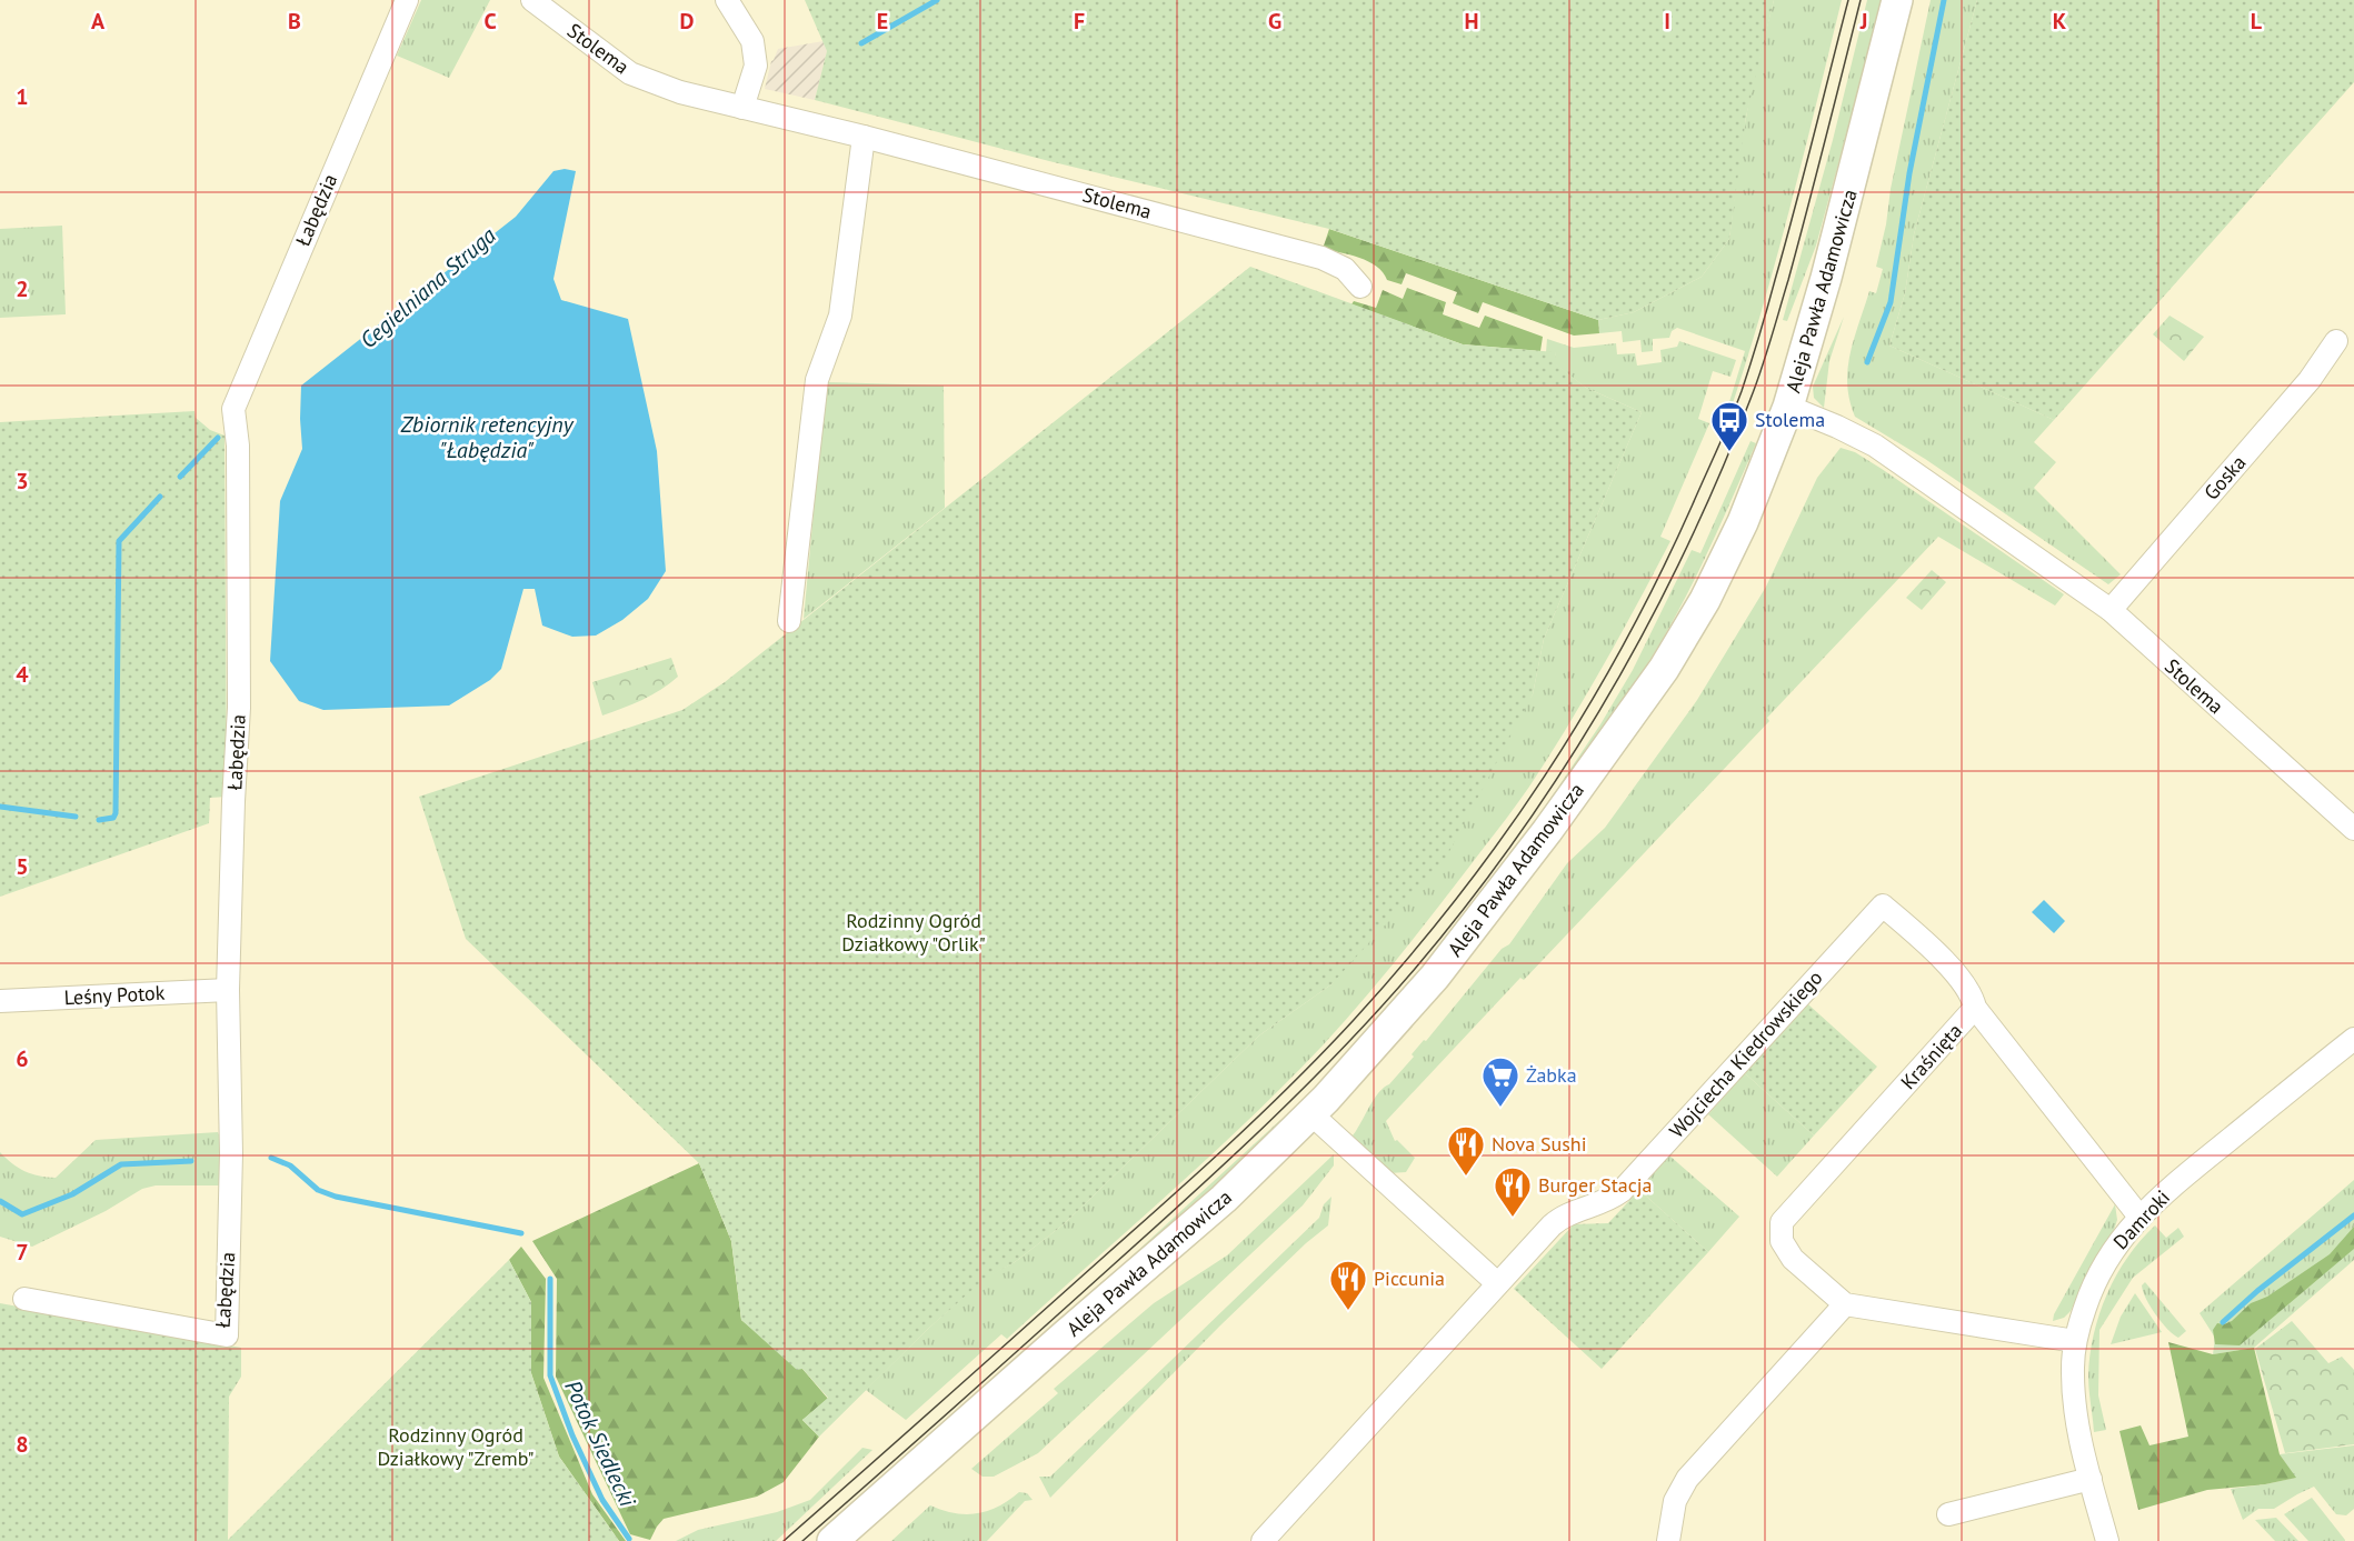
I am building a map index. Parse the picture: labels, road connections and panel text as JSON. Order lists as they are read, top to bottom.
{
  "streets": {
    "main road": ["Aleja Pawła Adamowicza"],
    "street": [
      "Stolema",
      "Łabędzia",
      "Goska",
      "Leśny Potok",
      "Wojciecha Kiedrowskiego",
      "Kraśnięta",
      "Damroki"
    ]
  },
  "crossings": [
    ["Stolema", "Aleja Pawła Adamowicza"],
    ["Stolema", "Goska"],
    ["Łabędzia", "Leśny Potok"],
    ["Wojciecha Kiedrowskiego", "Kraśnięta"],
    ["Kraśnięta", "Damroki"]
  ],
  "water": ["Cegielniana Struga", "Zbiornik retencyjny \"Łabędzia\"", "Potok Siedlecki"],
  "parks": ["Rodzinny Ogród Działkowy \"Orlik\"", "Rodzinny Ogród Działkowy \"Zremb\""],
  "places": {
    "bus stop": ["Stolema"],
    "supermarket": ["Żabka"],
    "restaurant": ["Nova Sushi", "Burger Stacja", "Piccunia"]
  },
  "grid": {
    "columns": [
      "A",
      "B",
      "C",
      "D",
      "E",
      "F",
      "G",
      "H",
      "I",
      "J",
      "K",
      "L"
    ],
    "rows": [
      "1",
      "2",
      "3",
      "4",
      "5",
      "6",
      "7",
      "8"
    ]
  }
}
